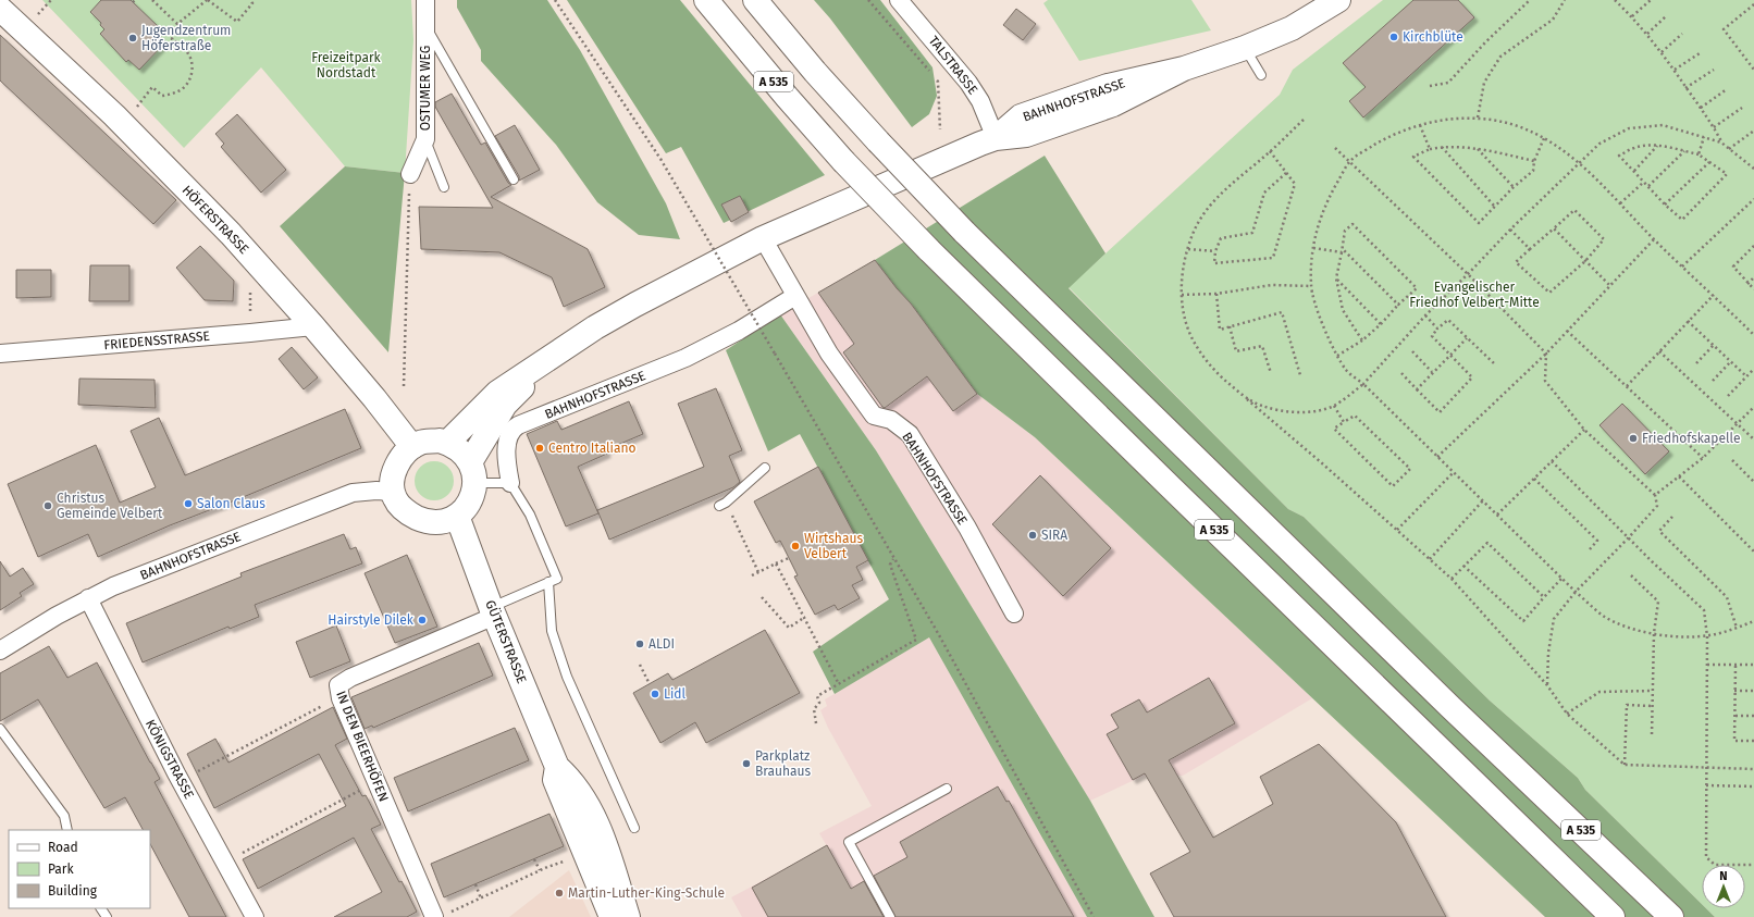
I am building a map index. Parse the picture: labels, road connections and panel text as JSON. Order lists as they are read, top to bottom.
{
  "streets": {
    "main road": [
      "A 535",
      "BAHNHOFSTRASSE",
      "HÖFERSTRASSE",
      "GÜTERSTRASSE"
    ],
    "street": [
      "TALSTRASSE",
      "OSTUMER WEG",
      "FRIEDENSSTRASSE",
      "IN DEN BIEERHÖFEN",
      "KÖNIGSTRASSE"
    ]
  },
  "crossings": [
    ["TALSTRASSE", "BAHNHOFSTRASSE"],
    ["BAHNHOFSTRASSE", "HÖFERSTRASSE"],
    ["BAHNHOFSTRASSE", "GÜTERSTRASSE"],
    ["BAHNHOFSTRASSE", "KÖNIGSTRASSE"],
    ["HÖFERSTRASSE", "FRIEDENSSTRASSE"],
    ["HÖFERSTRASSE", "GÜTERSTRASSE"],
    ["GÜTERSTRASSE", "IN DEN BIEERHÖFEN"]
  ],
  "parks": ["Freizeitpark Nordstadt", "Evangelischer Friedhof Velbert-Mitte"],
  "places": [
    "Kirchblüte",
    "Jugendzentrum Höferstraße",
    "Friedhofskapelle",
    "Centro Italiano",
    "Salon Claus",
    "Christus Gemeinde Velbert",
    "SIRA",
    "Wirtshaus Velbert",
    "Hairstyle Dilek",
    "ALDI",
    "Lidl",
    "Parkplatz Brauhaus",
    "Martin-Luther-King-Schule"
  ],
  "legend": ["Road", "Park", "Building"],
  "north": "top"
}
